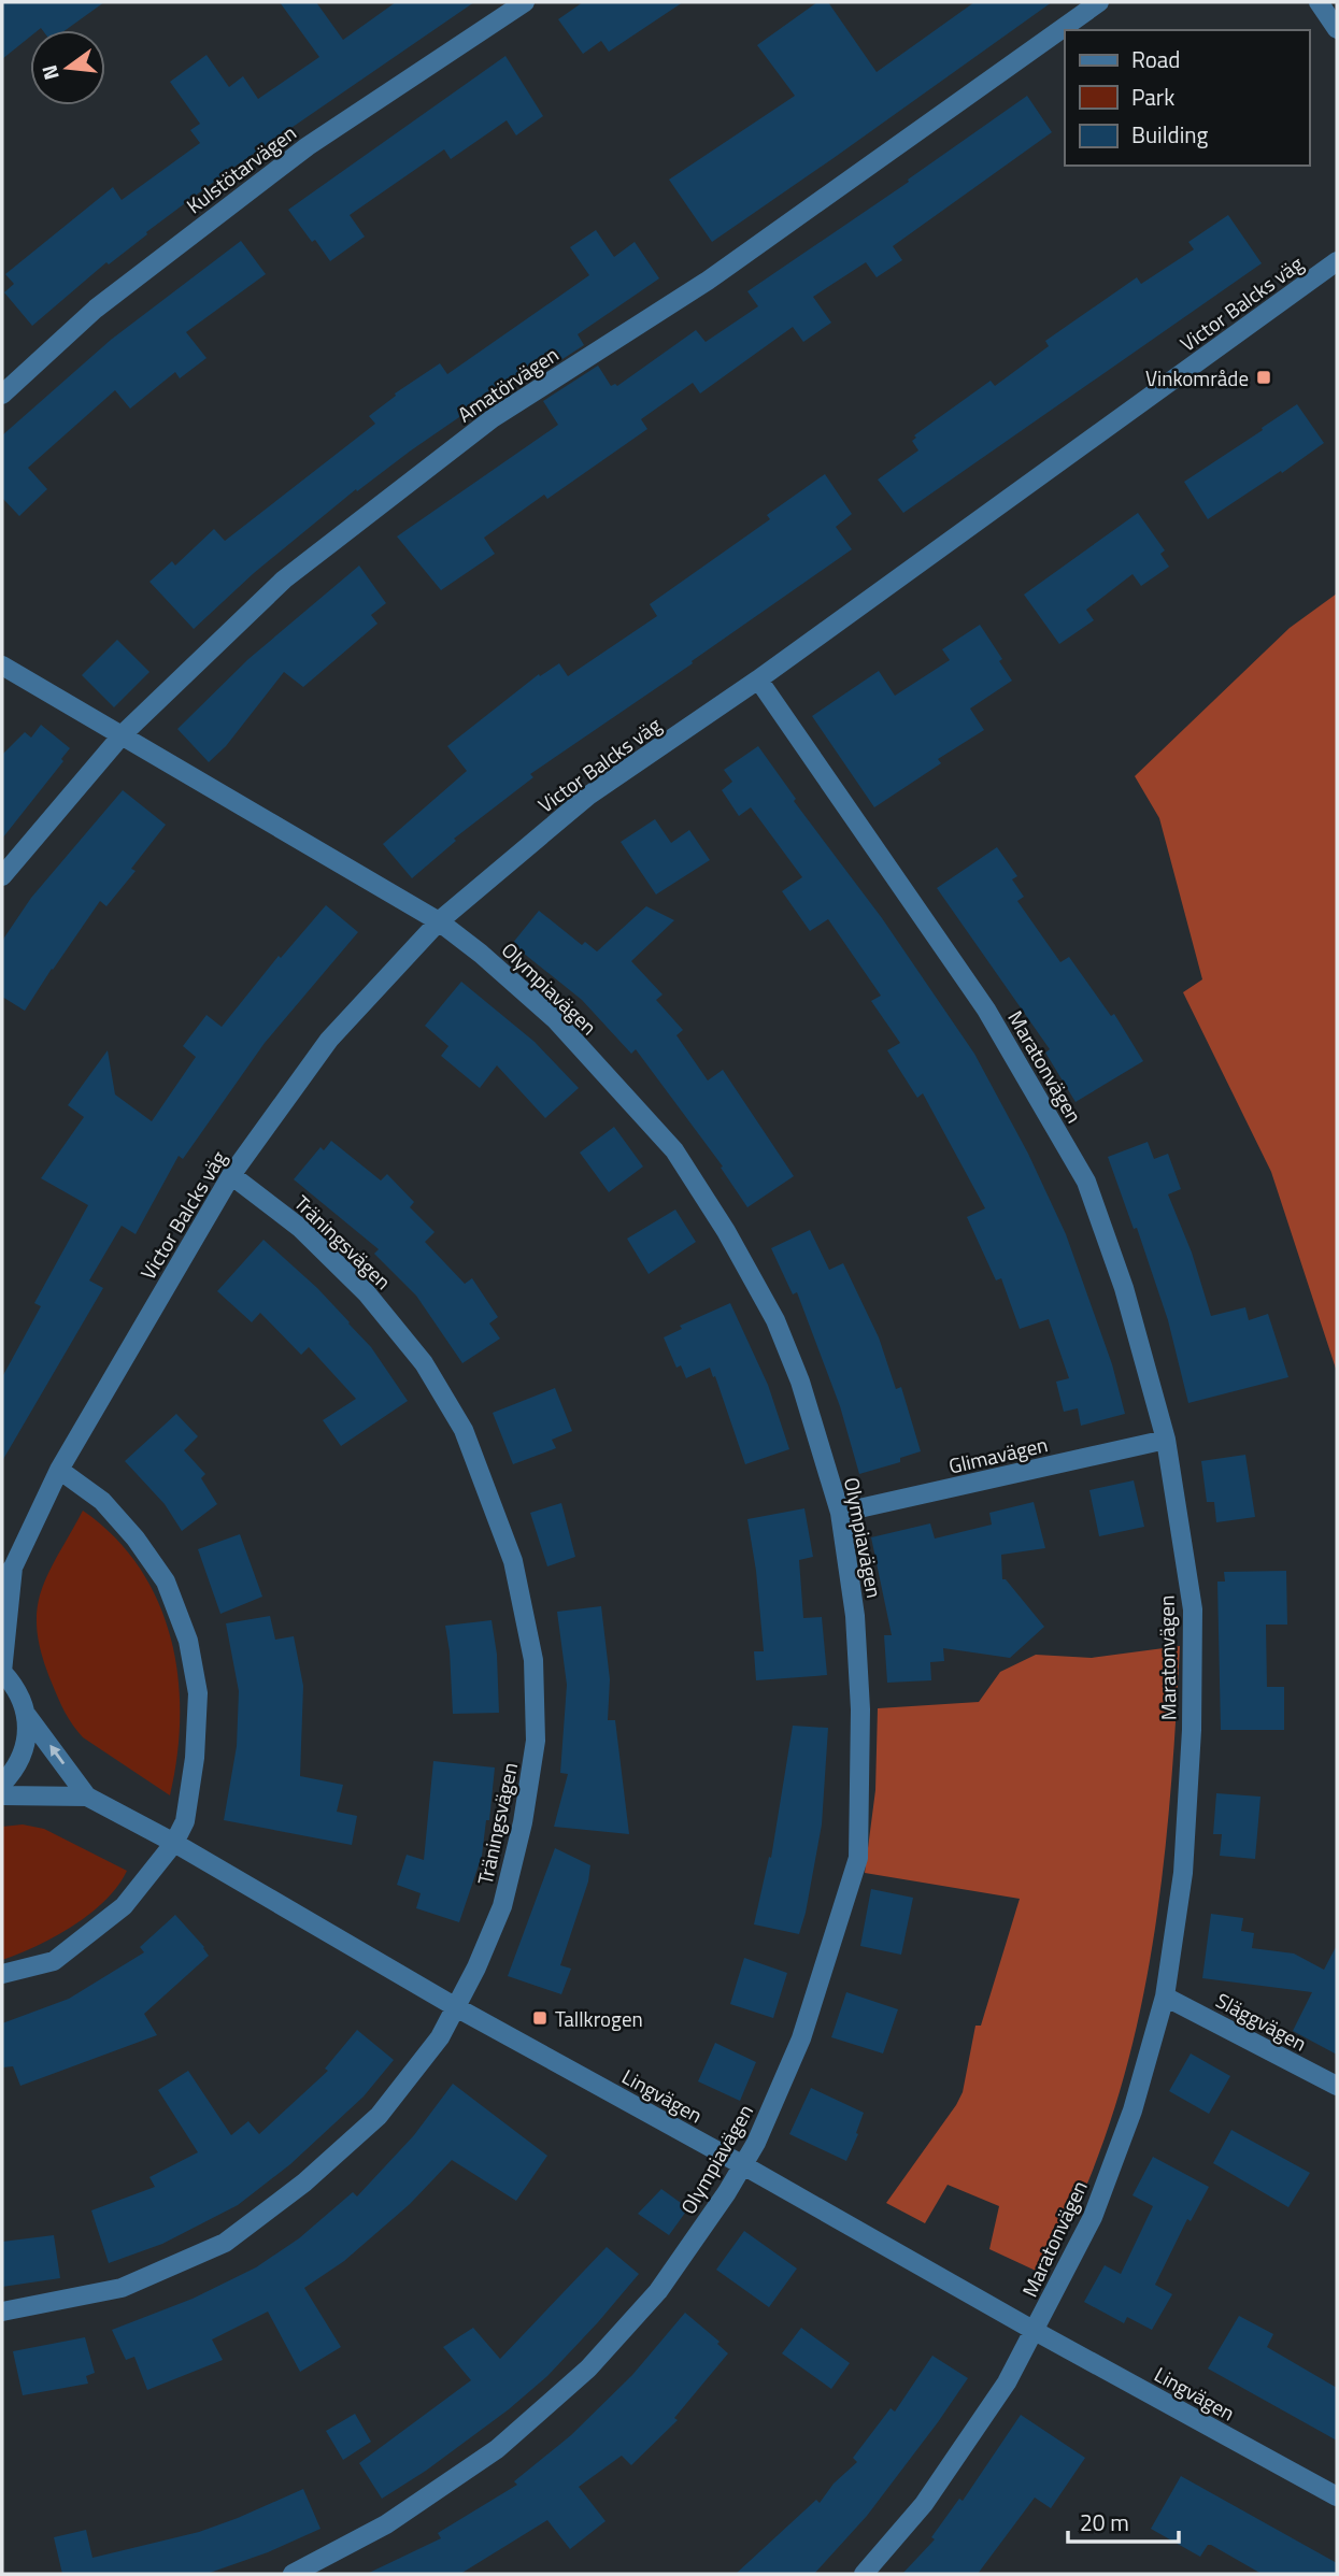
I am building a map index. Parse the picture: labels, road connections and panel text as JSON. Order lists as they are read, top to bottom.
{
  "streets": {
    "street": [
      "Kulstötarvägen",
      "Victor Balcks väg",
      "Amatörvägen",
      "Olympiavägen",
      "Maratonvägen",
      "Träningsvägen",
      "Glimavägen",
      "Släggvägen",
      "Lingvägen"
    ]
  },
  "crossings": [
    ["Victor Balcks väg", "Olympiavägen"],
    ["Victor Balcks väg", "Maratonvägen"],
    ["Victor Balcks väg", "Träningsvägen"],
    ["Victor Balcks väg", "Lingvägen"],
    ["Amatörvägen", "Olympiavägen"],
    ["Olympiavägen", "Glimavägen"],
    ["Olympiavägen", "Lingvägen"],
    ["Maratonvägen", "Glimavägen"],
    ["Maratonvägen", "Släggvägen"],
    ["Maratonvägen", "Lingvägen"],
    ["Träningsvägen", "Lingvägen"]
  ],
  "places": {
    "transit": ["Vinkområde", "Tallkrogen"]
  },
  "legend": ["Road", "Park", "Building"],
  "scale_bar": "20 m",
  "north": "left"
}
